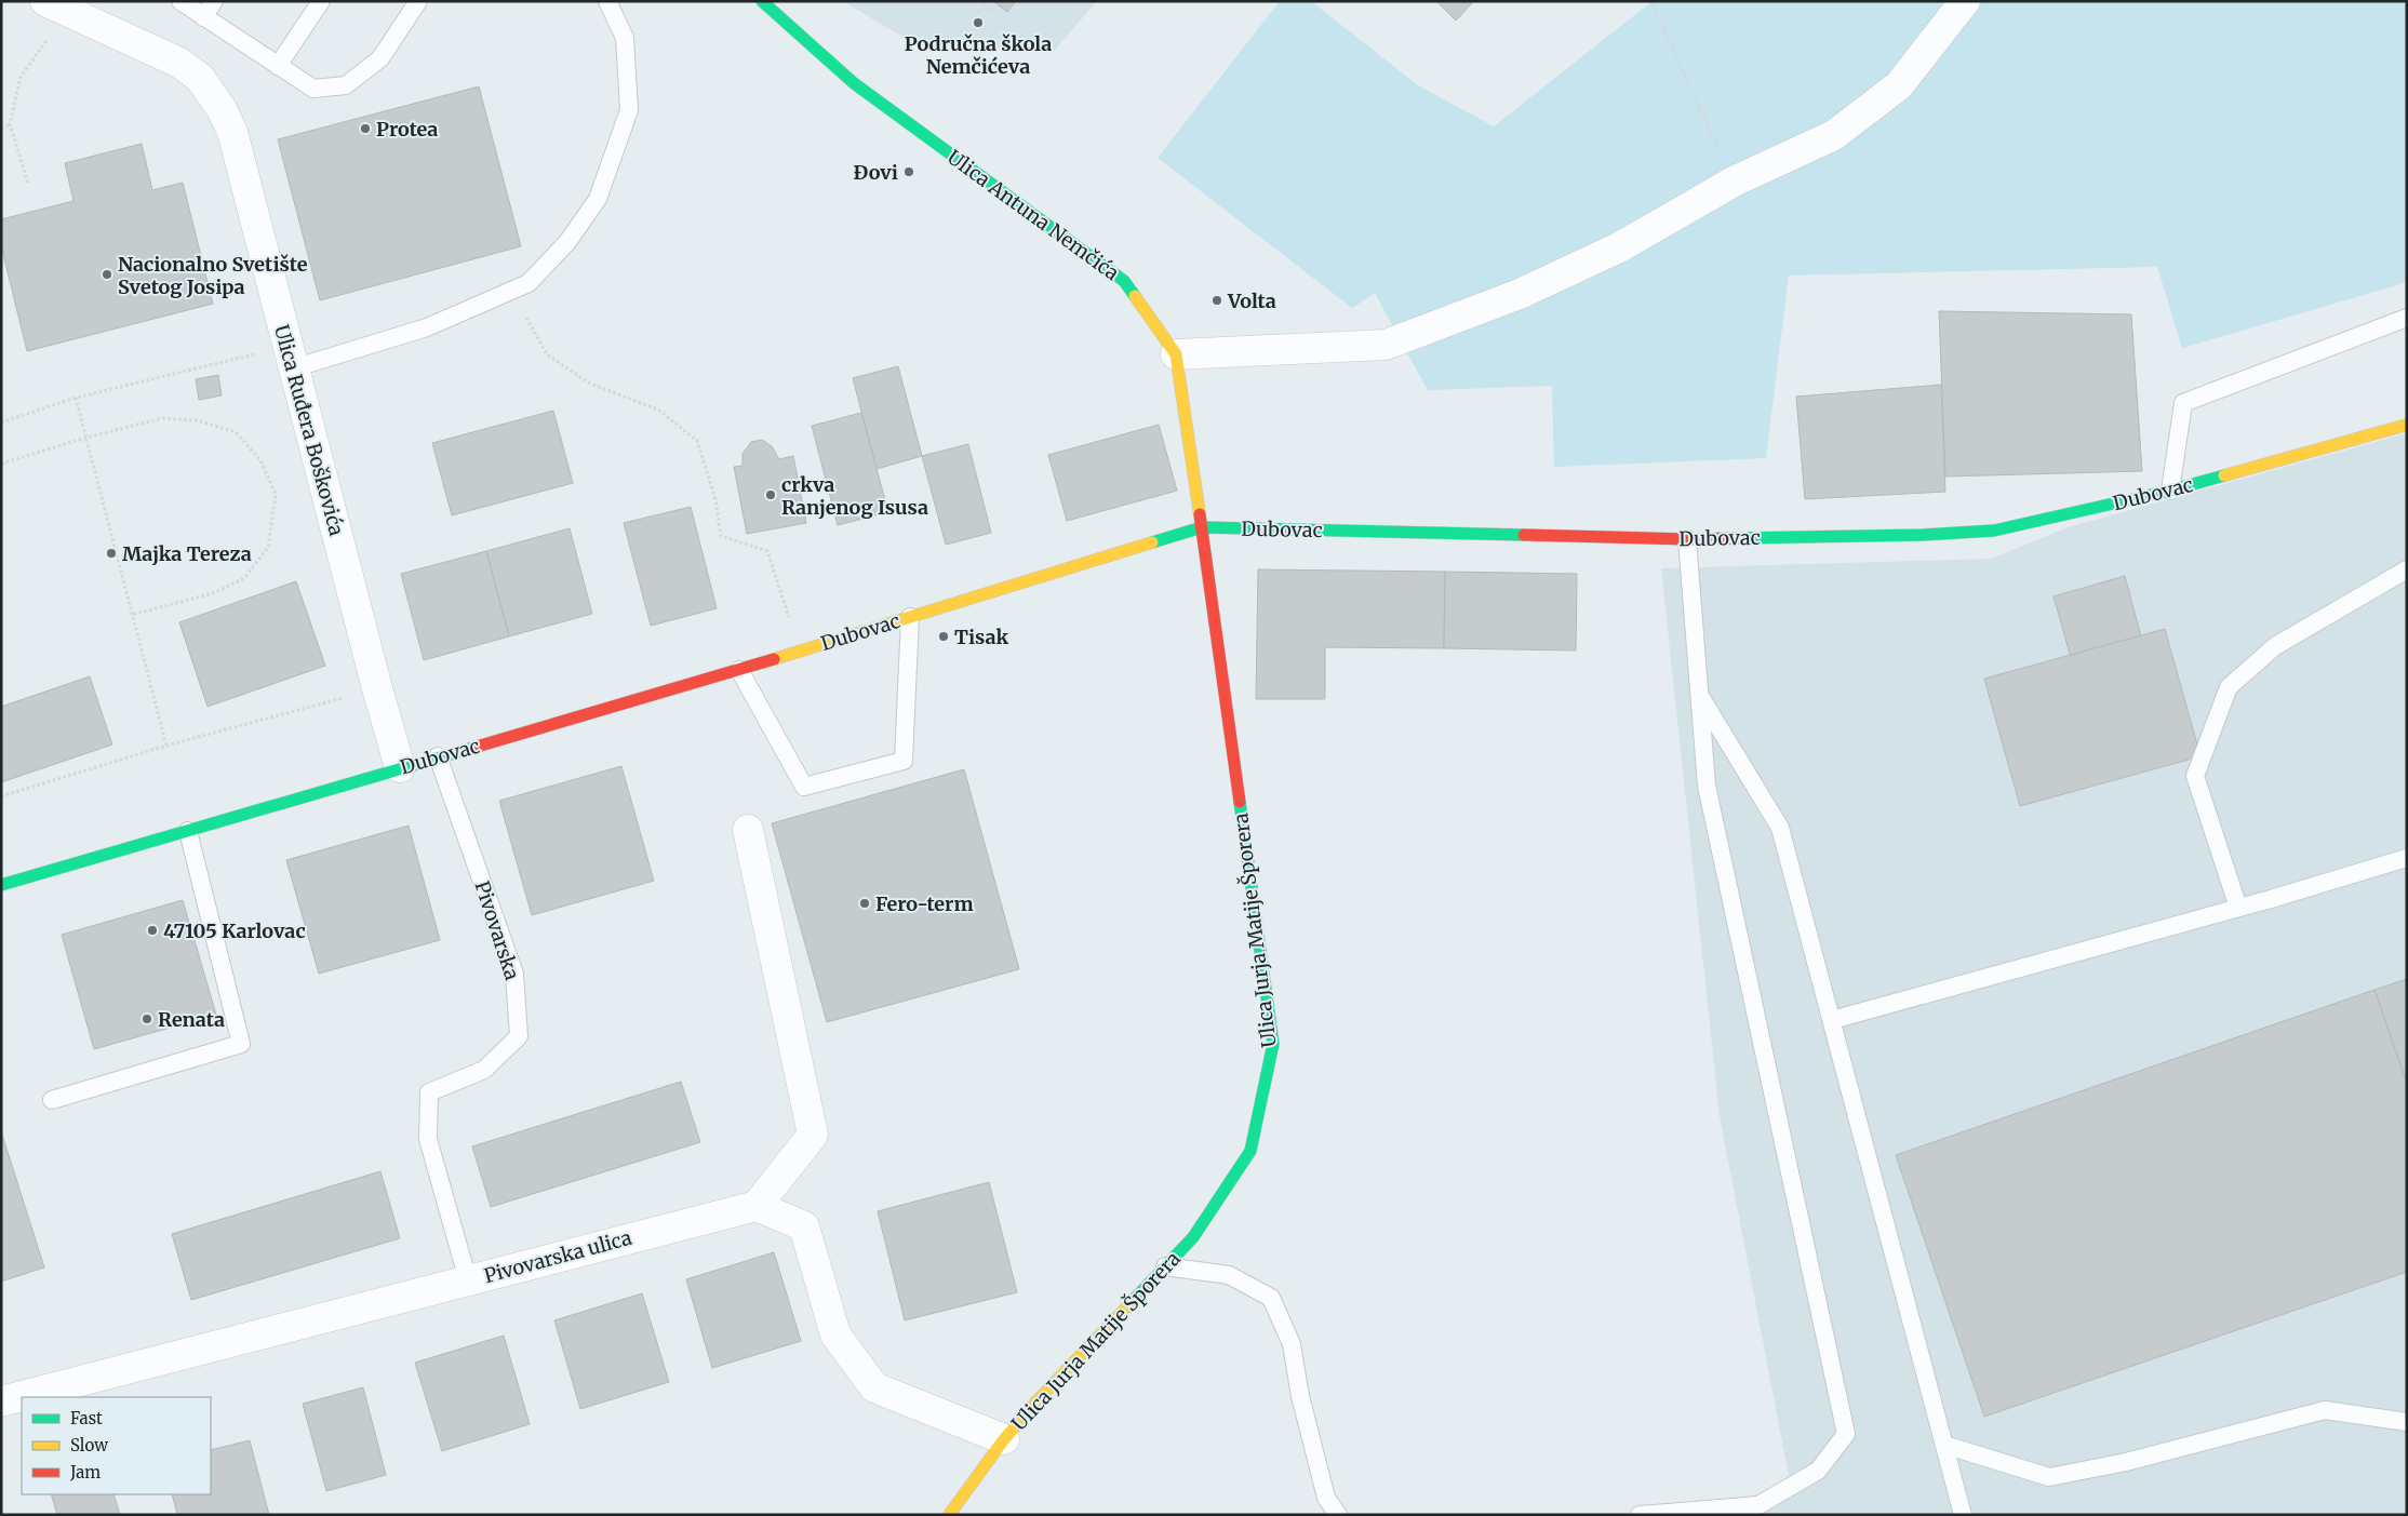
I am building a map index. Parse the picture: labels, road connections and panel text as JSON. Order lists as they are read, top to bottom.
{
  "streets": {
    "main road": ["Ulica Antuna Nemčića", "Dubovac", "Ulica Jurja Matije Šporera"],
    "street": ["Ulica Ruđera Boškovića", "Pivovarska ulica"],
    "lane": ["Pivovarska"]
  },
  "crossings": [
    ["Ulica Antuna Nemčića", "Dubovac"],
    ["Ulica Antuna Nemčića", "Ulica Jurja Matije Šporera"],
    ["Ulica Ruđera Boškovića", "Dubovac"],
    ["Dubovac", "Pivovarska"],
    ["Dubovac", "Ulica Jurja Matije Šporera"],
    ["Pivovarska", "Pivovarska ulica"]
  ],
  "places": [
    "Područna škola Nemčićeva",
    "Protea",
    "Đovi",
    "Nacionalno Svetište Svetog Josipa",
    "Volta",
    "crkva Ranjenog Isusa",
    "Majka Tereza",
    "Tisak",
    "Fero-term",
    "47105 Karlovac",
    "Renata"
  ],
  "legend": ["Fast", "Slow", "Jam"]
}
